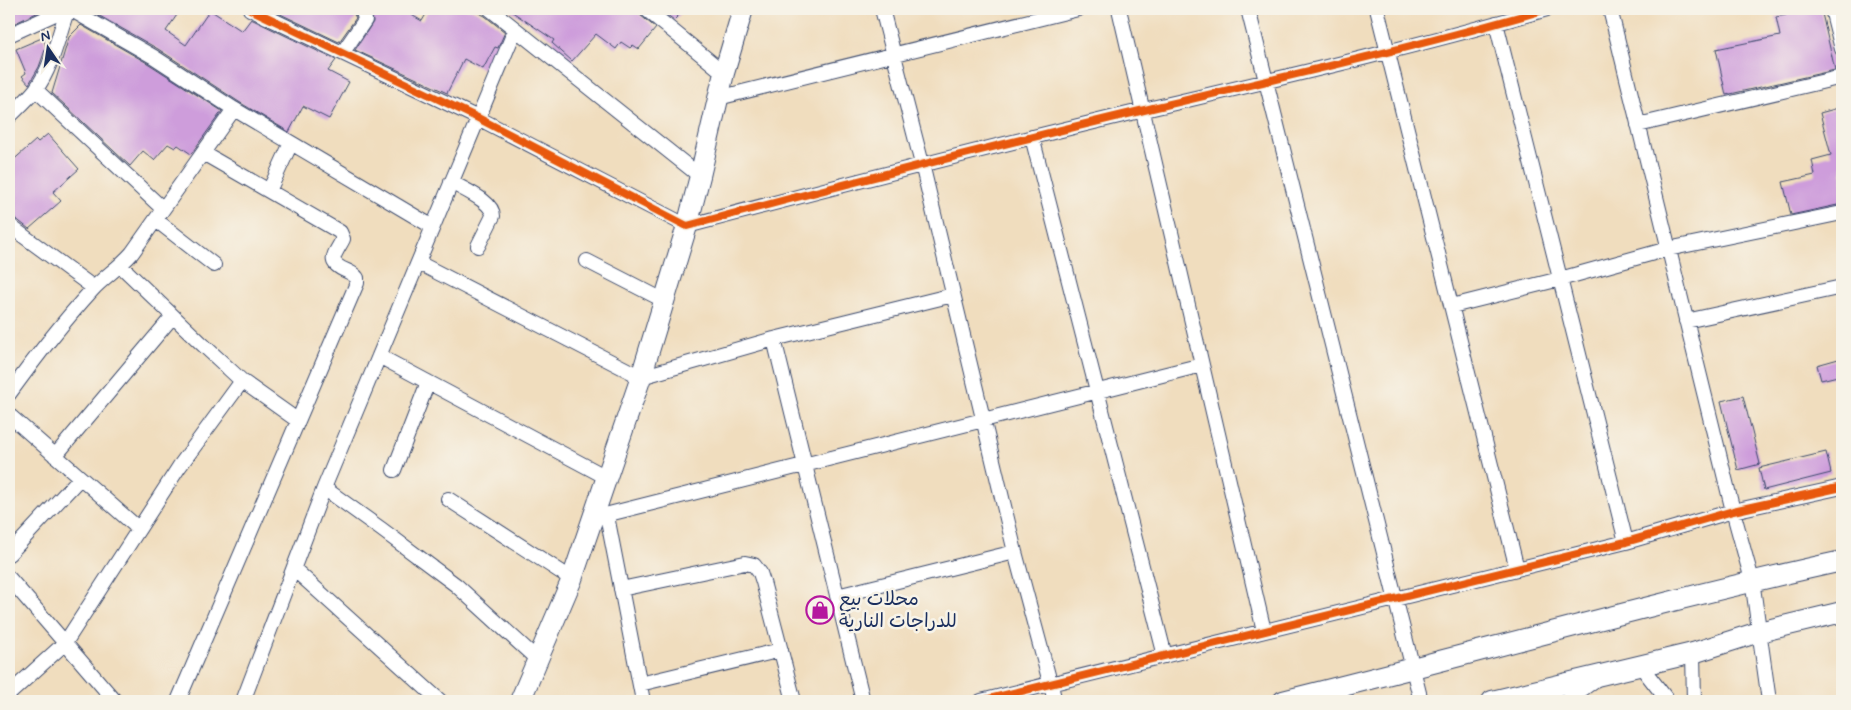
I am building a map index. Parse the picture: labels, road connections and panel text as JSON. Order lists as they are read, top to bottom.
{
  "places": {
    "shop": ["محلات بيع للدراجات النارية"]
  },
  "north": "top"
}
